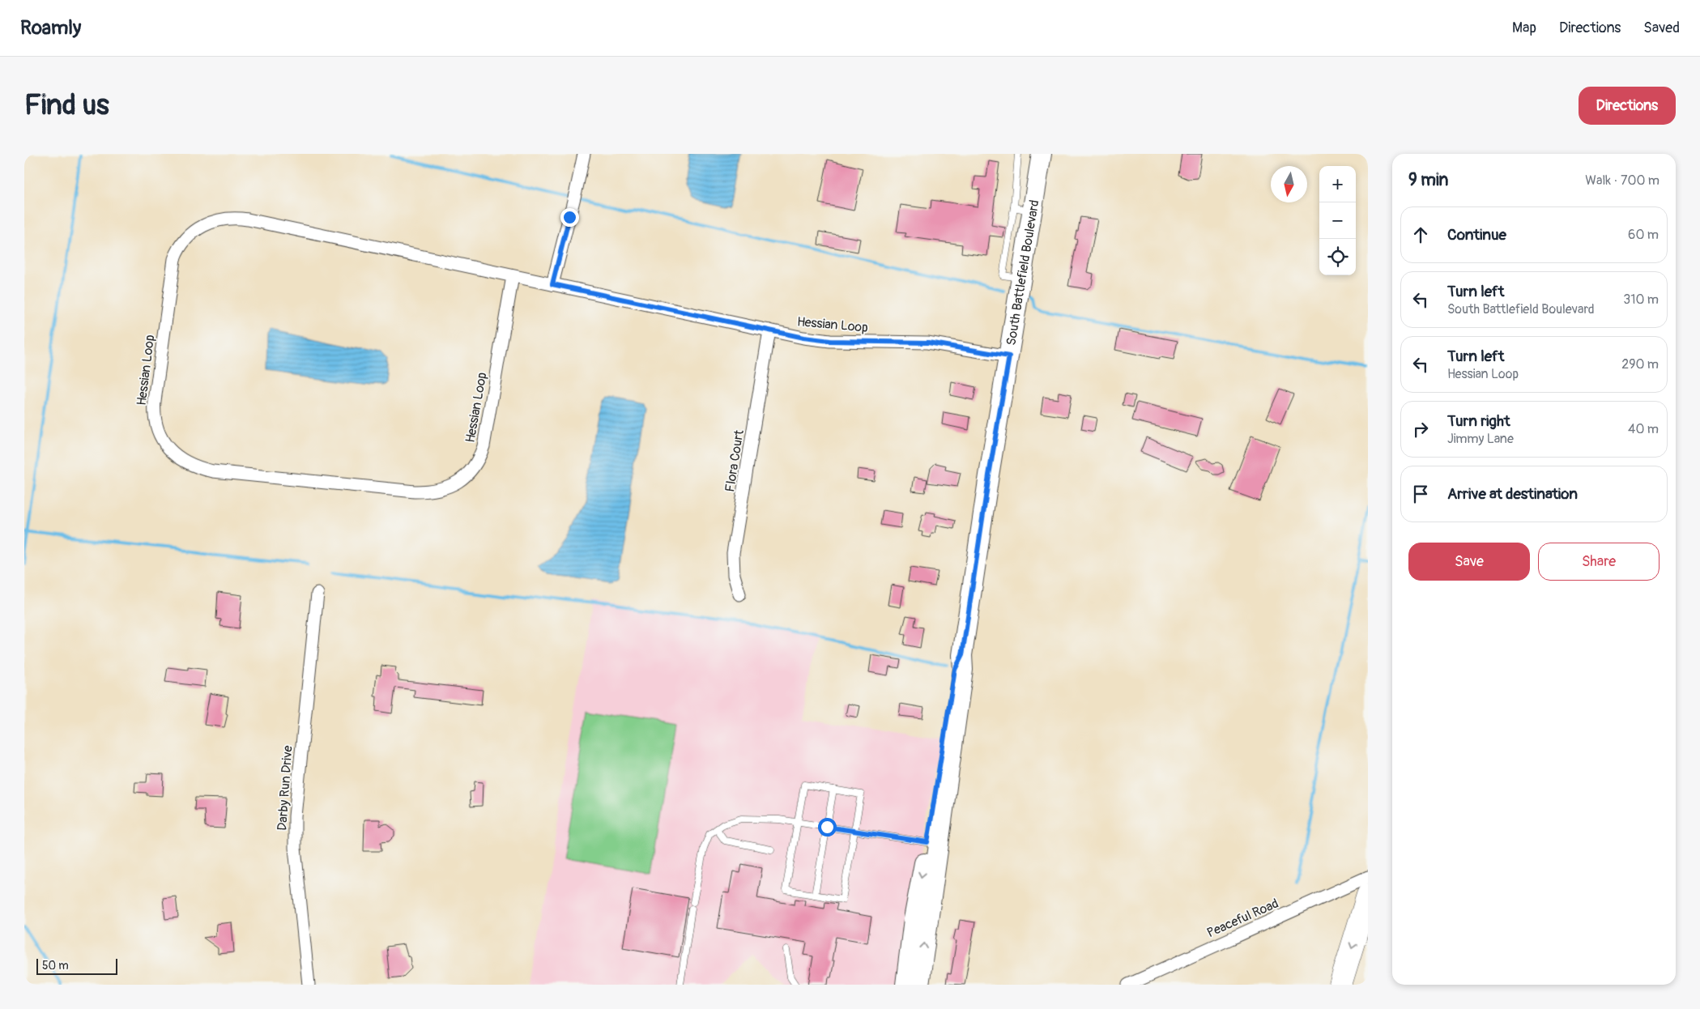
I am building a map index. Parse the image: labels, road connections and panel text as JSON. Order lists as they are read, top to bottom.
{
  "streets": {
    "main road": ["South Battlefield Boulevard"],
    "street": [
      "Hessian Loop",
      "Flora Court",
      "Darby Run Drive",
      "Peaceful Road"
    ]
  },
  "crossings": [
    ["South Battlefield Boulevard", "Hessian Loop"],
    ["Hessian Loop", "Flora Court"]
  ],
  "scale_bar": "50 m",
  "north": "bottom",
  "page": {
    "header": "Roamly",
    "nav": ["Map", "Directions", "Saved"],
    "buttons": [
      "Directions",
      ["Save", "Share"]
    ],
    "title": "Find us",
    "heading": ["9 min", "Walk · 700 m"],
    "map_buttons": ["+", "−"],
    "list": [
      ["Continue", "60 m"],
      ["Turn left", "South Battlefield Boulevard", "310 m"],
      ["Turn left", "Hessian Loop", "290 m"],
      ["Turn right", "Jimmy Lane", "40 m"],
      "Arrive at destination"
    ],
    "scale": "50 m"
  }
}
